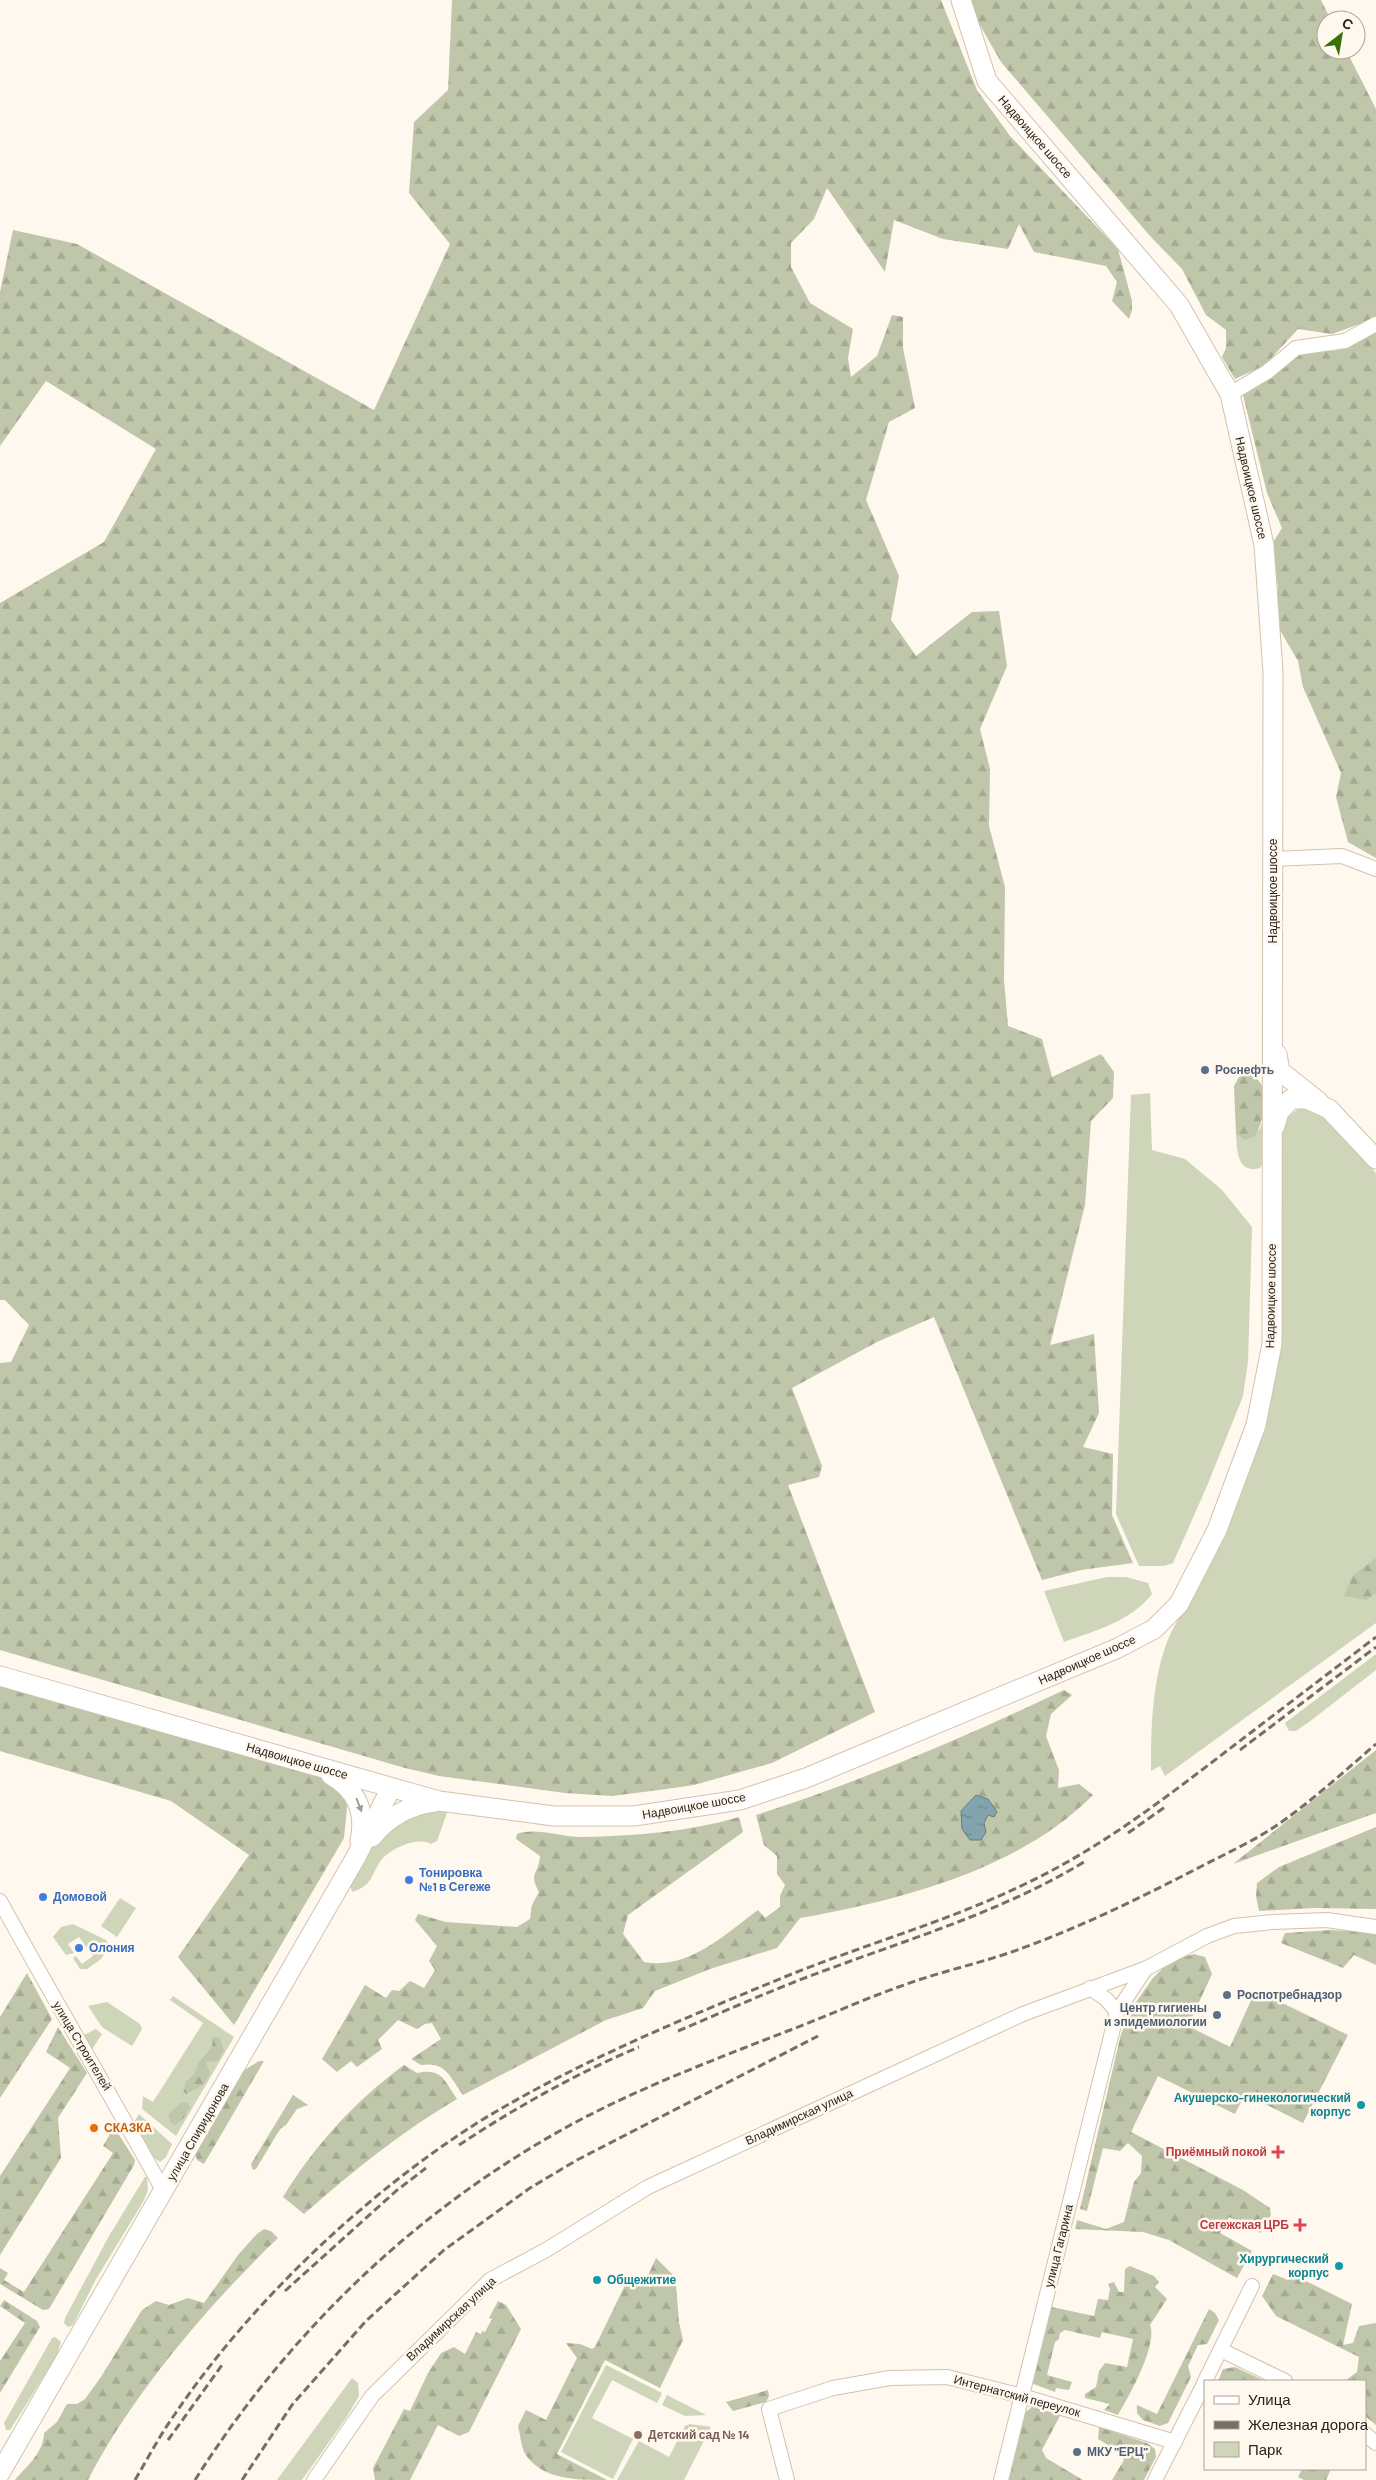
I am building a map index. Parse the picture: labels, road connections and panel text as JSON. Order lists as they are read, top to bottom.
{
  "streets": {
    "main road": ["Надвоицкое шоссе", "улица Спиридонова"],
    "street": [
      "улица Строителей",
      "Владимирская улица",
      "улица Гагарина",
      "Интернатский переулок"
    ]
  },
  "crossings": [
    ["Надвоицкое шоссе", "улица Спиридонова"],
    ["улица Строителей", "улица Спиридонова"],
    ["Владимирская улица", "улица Гагарина"],
    ["улица Гагарина", "Интернатский переулок"]
  ],
  "places": {
    "other": [
      "Роснефть",
      "Тонировка №1 в Сегеже",
      "Домовой",
      "Олония",
      "Роспотребнадзор",
      "Центр гигиены и эпидемиологии",
      "Акушерско-гинекологический корпус",
      "СКАЗКА",
      "Хирургический корпус",
      "Общежитие",
      "Детский сад № 14",
      "МКУ \"ЕРЦ\""
    ],
    "health": ["Приёмный покой", "Сегежская ЦРБ"]
  },
  "legend": ["Улица", "Железная дорога", "Парк"],
  "north": "top right"
}
